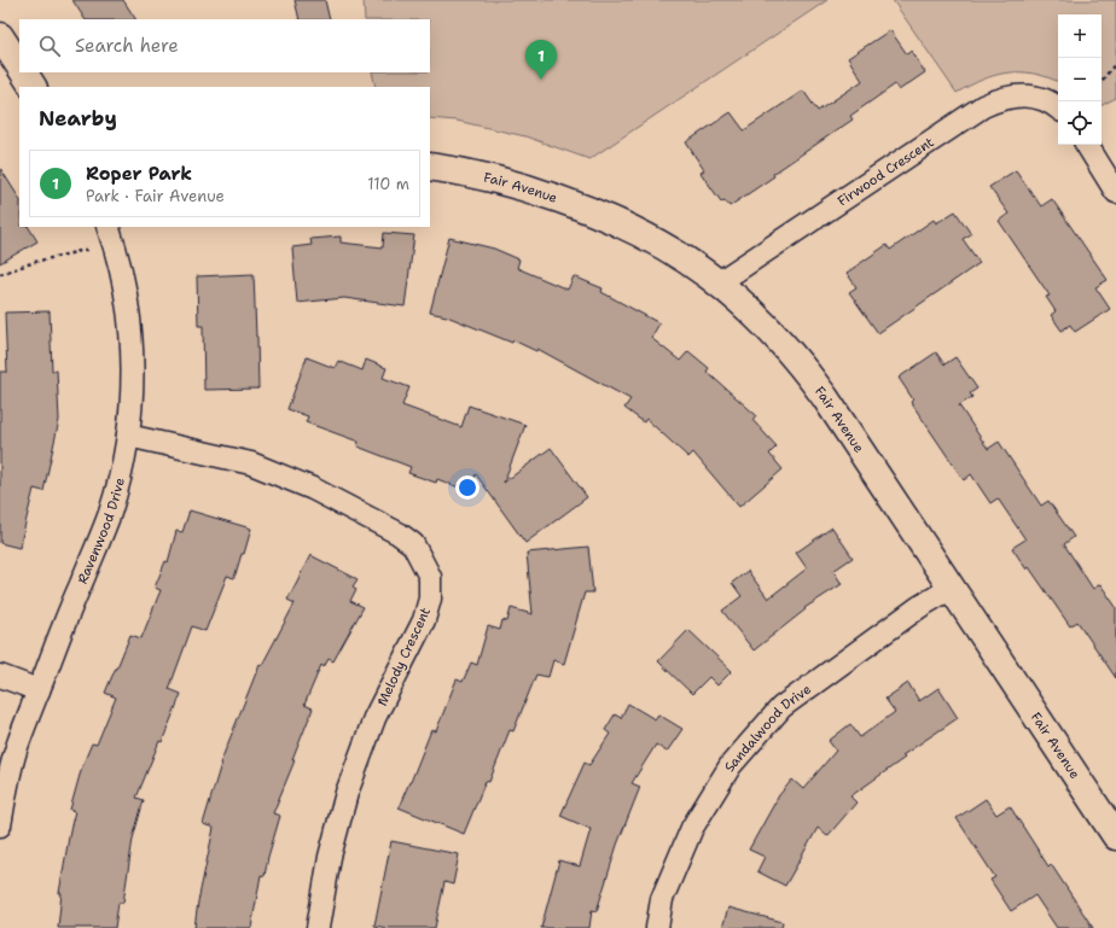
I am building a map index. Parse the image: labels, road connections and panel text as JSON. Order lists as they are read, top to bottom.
{
  "streets": {
    "street": [
      "Firwood Crescent",
      "Fair Avenue",
      "Ravenwood Drive",
      "Melody Crescent",
      "Sandalwood Drive"
    ]
  },
  "crossings": [
    ["Firwood Crescent", "Fair Avenue"],
    ["Fair Avenue", "Sandalwood Drive"],
    ["Ravenwood Drive", "Melody Crescent"]
  ],
  "page": {
    "map_buttons": ["+", "−"],
    "search": "Search here",
    "pins": "1",
    "heading": "Nearby",
    "list": [
      {
        "mark": "1",
        "name": "Roper Park",
        "note": "Park · Fair Avenue",
        "value": "110 m"
      }
    ]
  }
}
